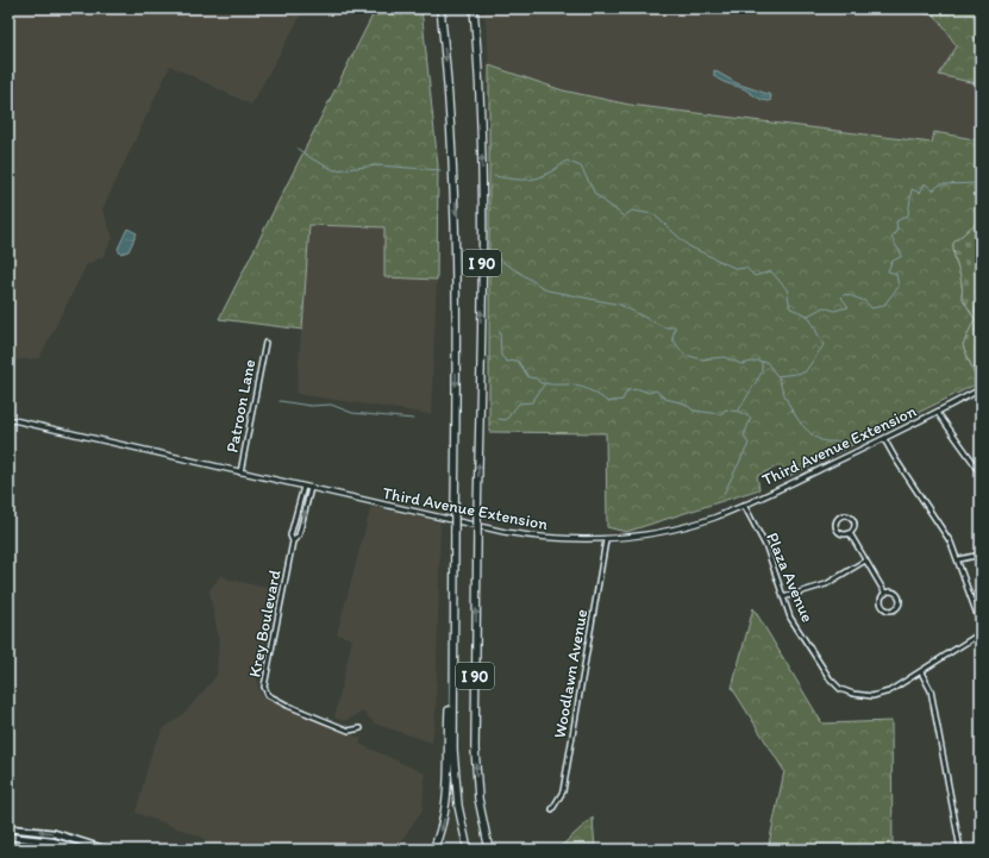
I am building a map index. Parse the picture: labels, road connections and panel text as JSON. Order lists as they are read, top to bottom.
{
  "streets": {
    "highway": ["I 90"],
    "street": [
      "Patroon Lane",
      "Third Avenue Extension",
      "Plaza Avenue",
      "Krey Boulevard",
      "Woodlawn Avenue"
    ]
  },
  "crossings": [
    ["Patroon Lane", "Third Avenue Extension"],
    ["Third Avenue Extension", "Plaza Avenue"],
    ["Third Avenue Extension", "Krey Boulevard"],
    ["Third Avenue Extension", "Woodlawn Avenue"]
  ]
}
